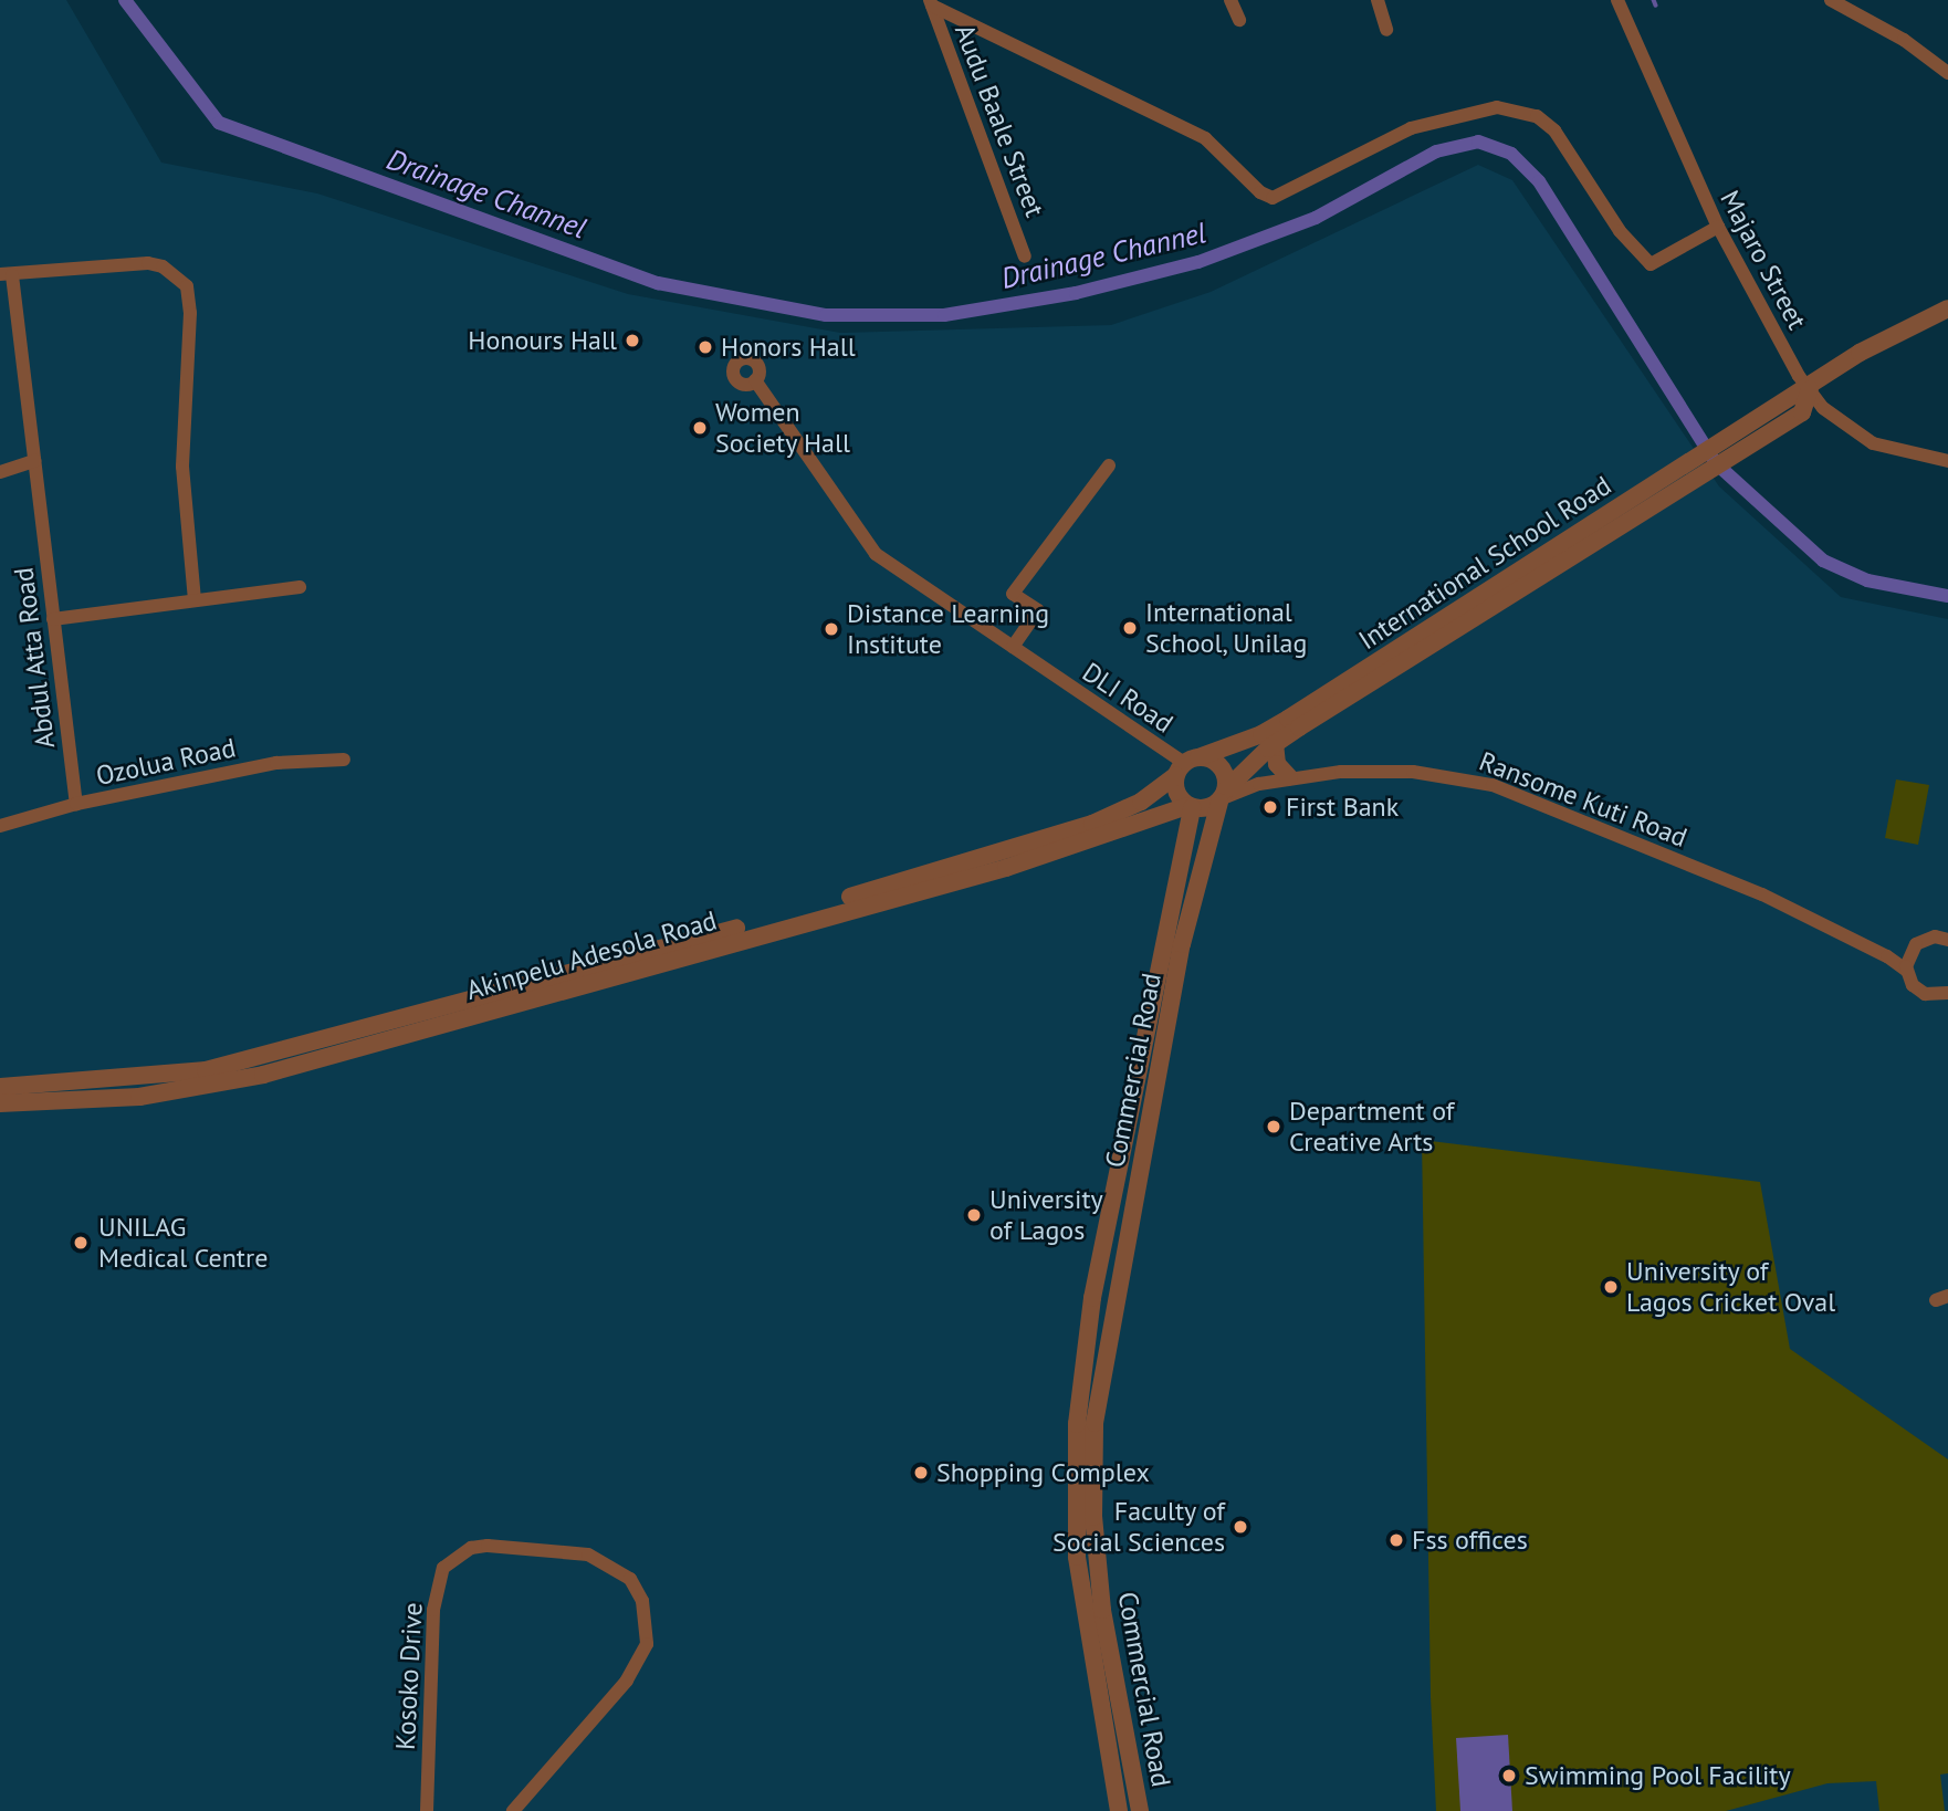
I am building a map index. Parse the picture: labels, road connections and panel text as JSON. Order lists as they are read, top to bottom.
{
  "streets": {
    "street": [
      "Audu Baale Street",
      "Majaro Street",
      "International School Road",
      "Abdul Atta Road",
      "DLI Road",
      "Ozolua Road",
      "Ransome Kuti Road",
      "Akinpelu Adesola Road",
      "Commercial Road",
      "Kosoko Drive"
    ]
  },
  "crossings": [
    ["Majaro Street", "International School Road"],
    ["International School Road", "DLI Road"],
    ["International School Road", "Ransome Kuti Road"],
    ["International School Road", "Akinpelu Adesola Road"],
    ["International School Road", "Commercial Road"],
    ["Abdul Atta Road", "Ozolua Road"],
    ["DLI Road", "Akinpelu Adesola Road"],
    ["Ransome Kuti Road", "Akinpelu Adesola Road"],
    ["Ransome Kuti Road", "Commercial Road"],
    ["Akinpelu Adesola Road", "Commercial Road"]
  ],
  "water": ["Drainage Channel"],
  "places": [
    "Honours Hall",
    "Honors Hall",
    "Women Society Hall",
    "International School, Unilag",
    "Distance Learning Institute",
    "First Bank",
    "Department of Creative Arts",
    "University of Lagos",
    "UNILAG Medical Centre",
    "University of Lagos Cricket Oval",
    "Shopping Complex",
    "Faculty of Social Sciences",
    "Fss offices",
    "Swimming Pool Facility"
  ]
}
